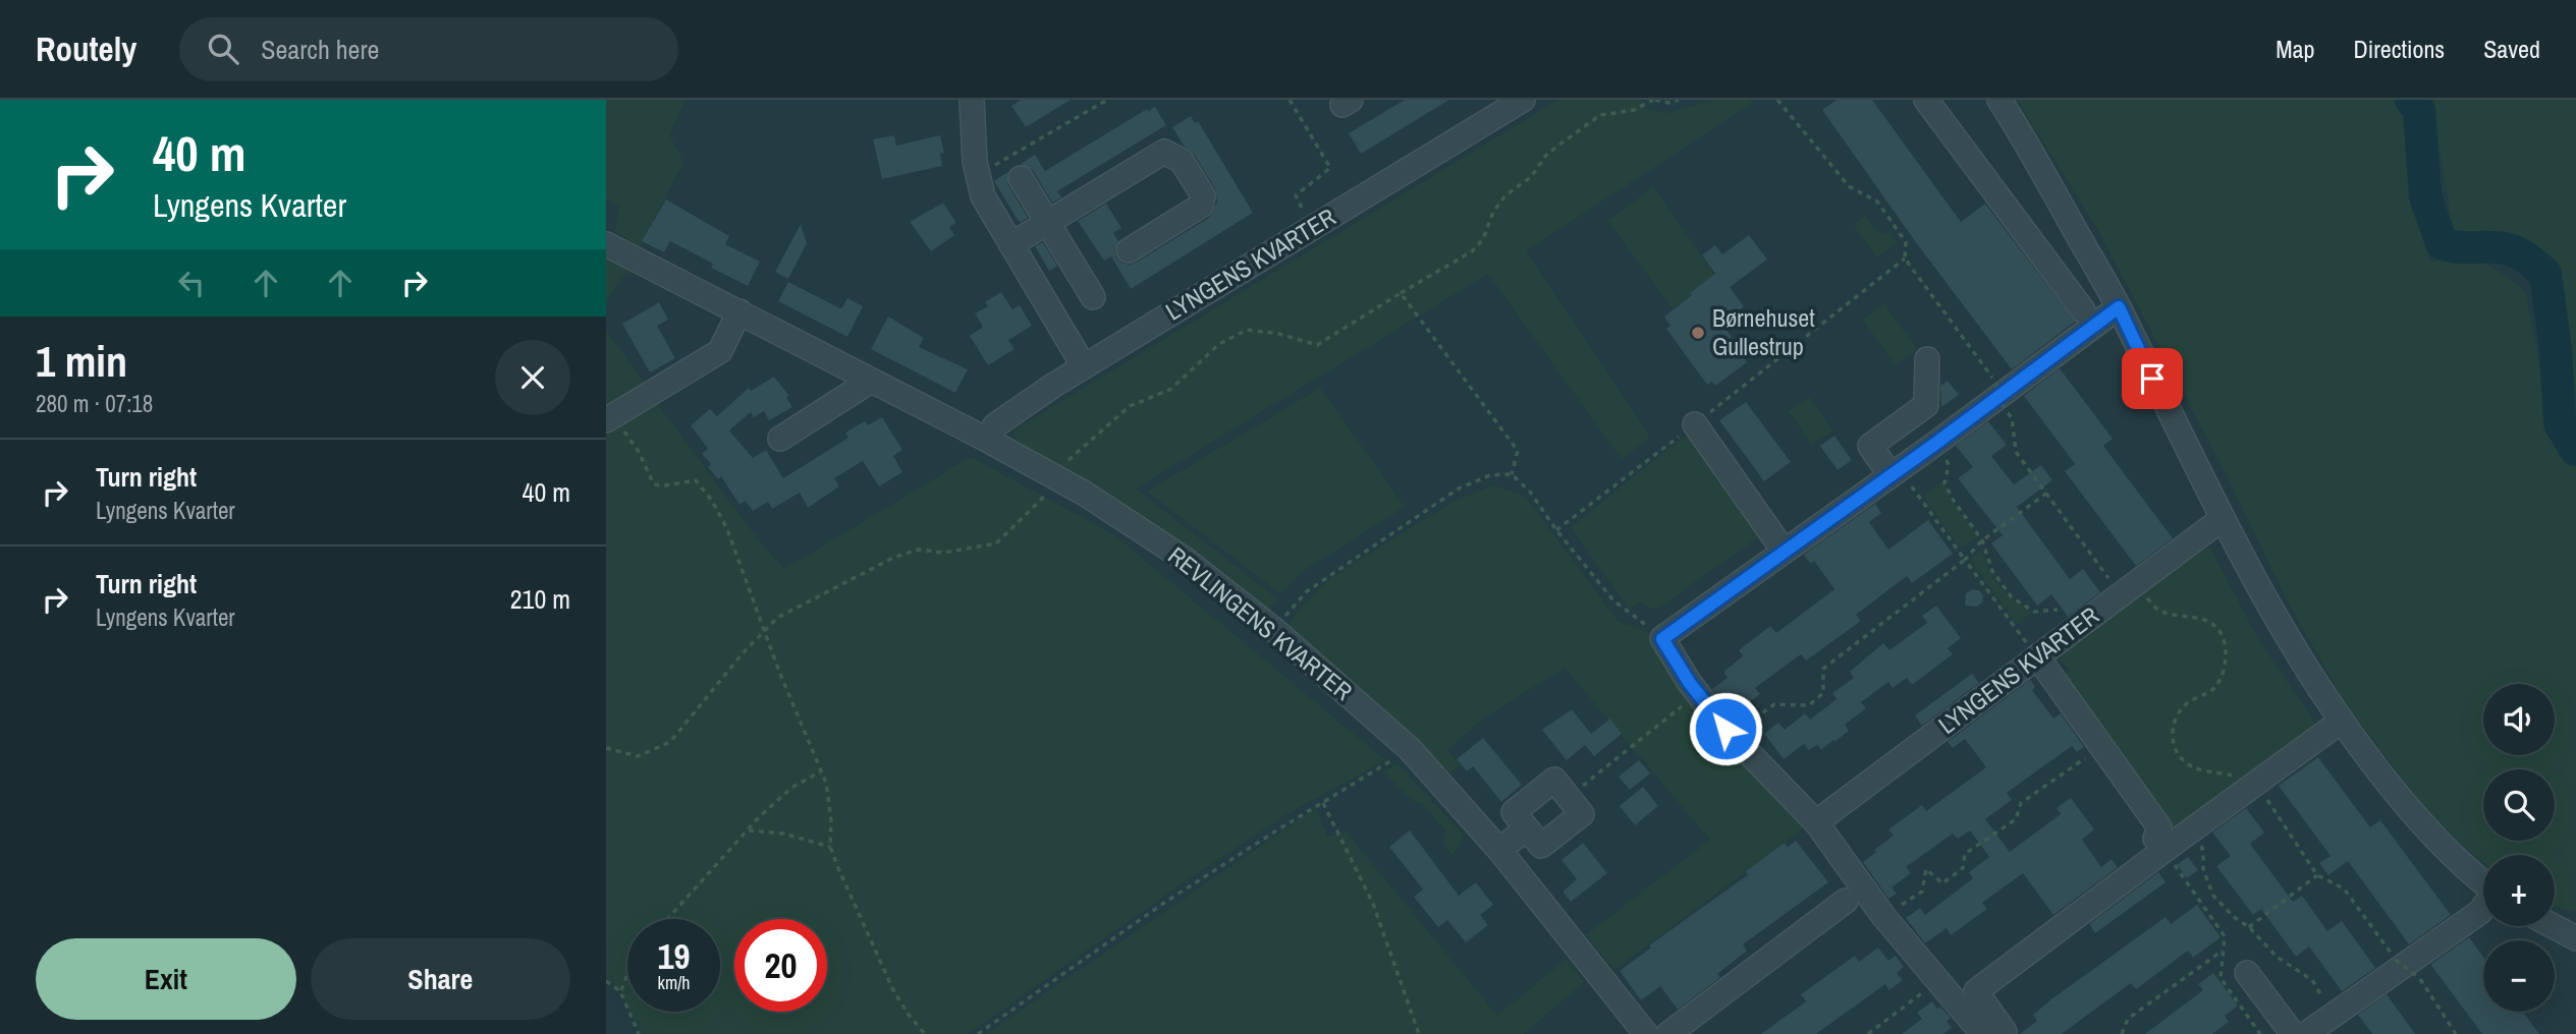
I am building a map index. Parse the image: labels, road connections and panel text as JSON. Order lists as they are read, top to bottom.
{
  "streets": {
    "street": ["LYNGENS KVARTER", "REVLINGENS KVARTER"]
  },
  "crossings": [
    ["LYNGENS KVARTER", "REVLINGENS KVARTER"]
  ],
  "places": ["Børnehuset Gullestrup"],
  "page": {
    "header": "Routely",
    "search": "Search here",
    "nav": ["Map", "Directions", "Saved"],
    "turn": ["40 m", "Lyngens Kvarter"],
    "heading": ["1 min", "280 m · 07:18"],
    "list": [
      {
        "name": "Turn right",
        "note": "Lyngens Kvarter",
        "value": "40 m"
      },
      {
        "name": "Turn right",
        "note": "Lyngens Kvarter",
        "value": "210 m"
      }
    ],
    "map_buttons": ["+", "−"],
    "speed": "19 km/h",
    "limit": "20",
    "buttons": ["Exit", "Share"]
  }
}
